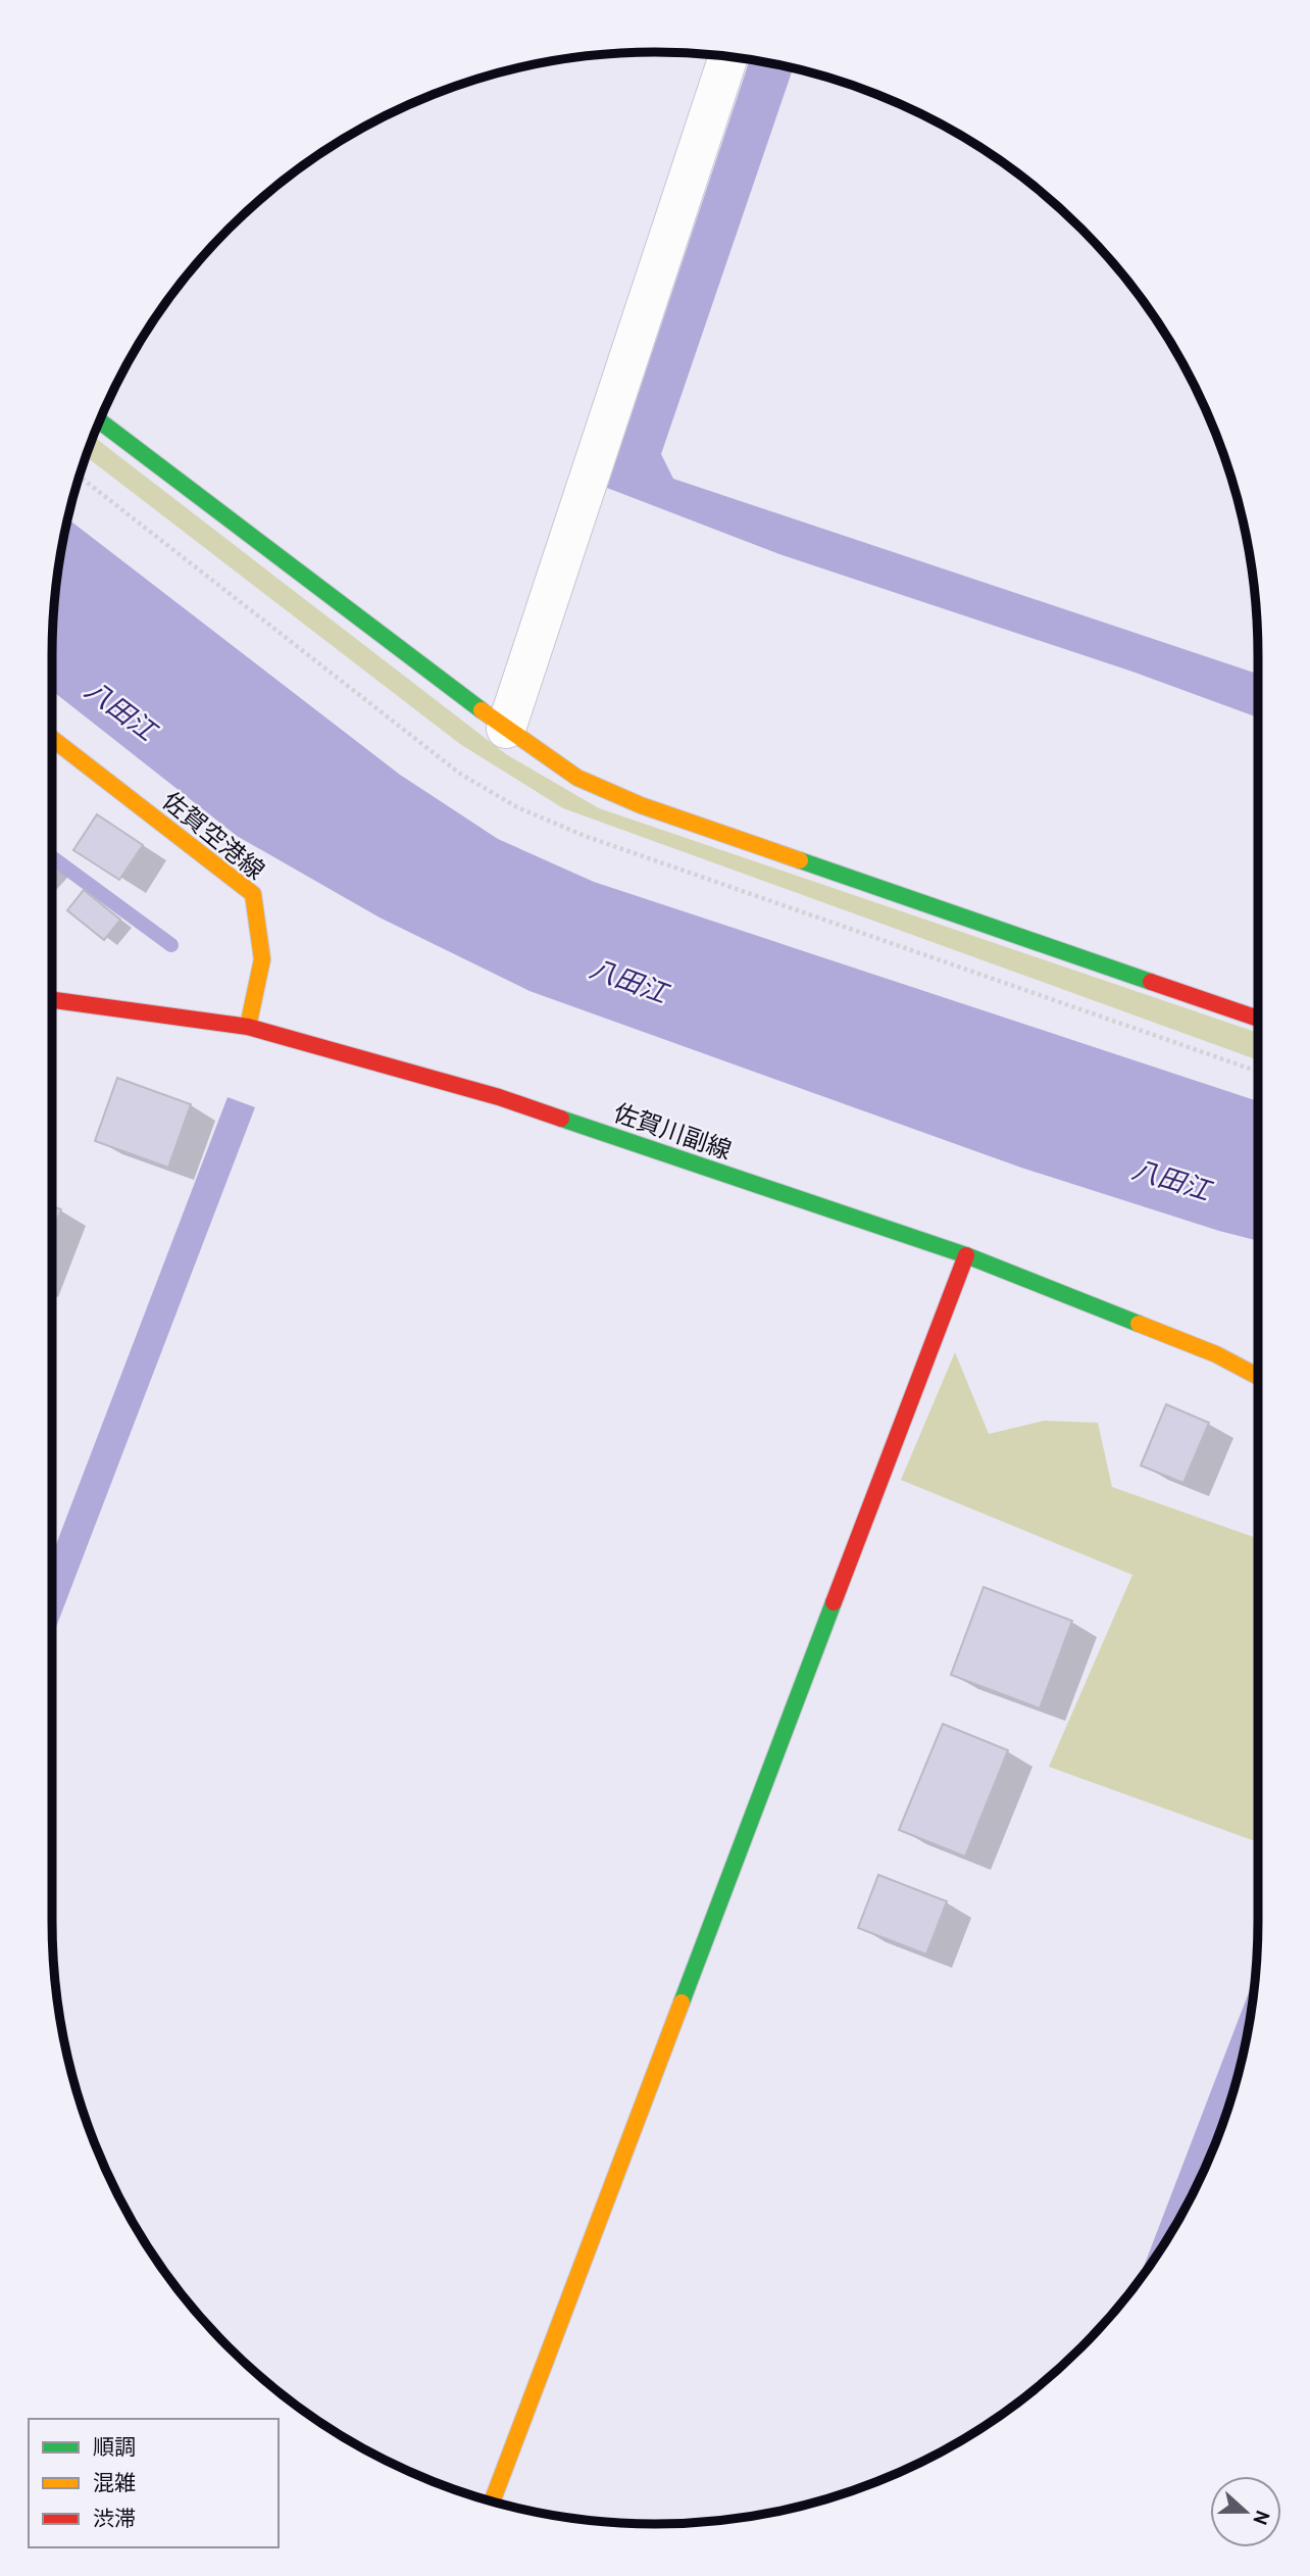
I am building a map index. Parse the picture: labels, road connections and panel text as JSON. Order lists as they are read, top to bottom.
{
  "streets": {
    "street": ["佐賀空港線", "佐賀川副線"]
  },
  "crossings": [
    ["佐賀空港線", "佐賀川副線"]
  ],
  "water": ["八田江"],
  "legend": ["順調", "混雑", "渋滞"],
  "north": "right"
}
